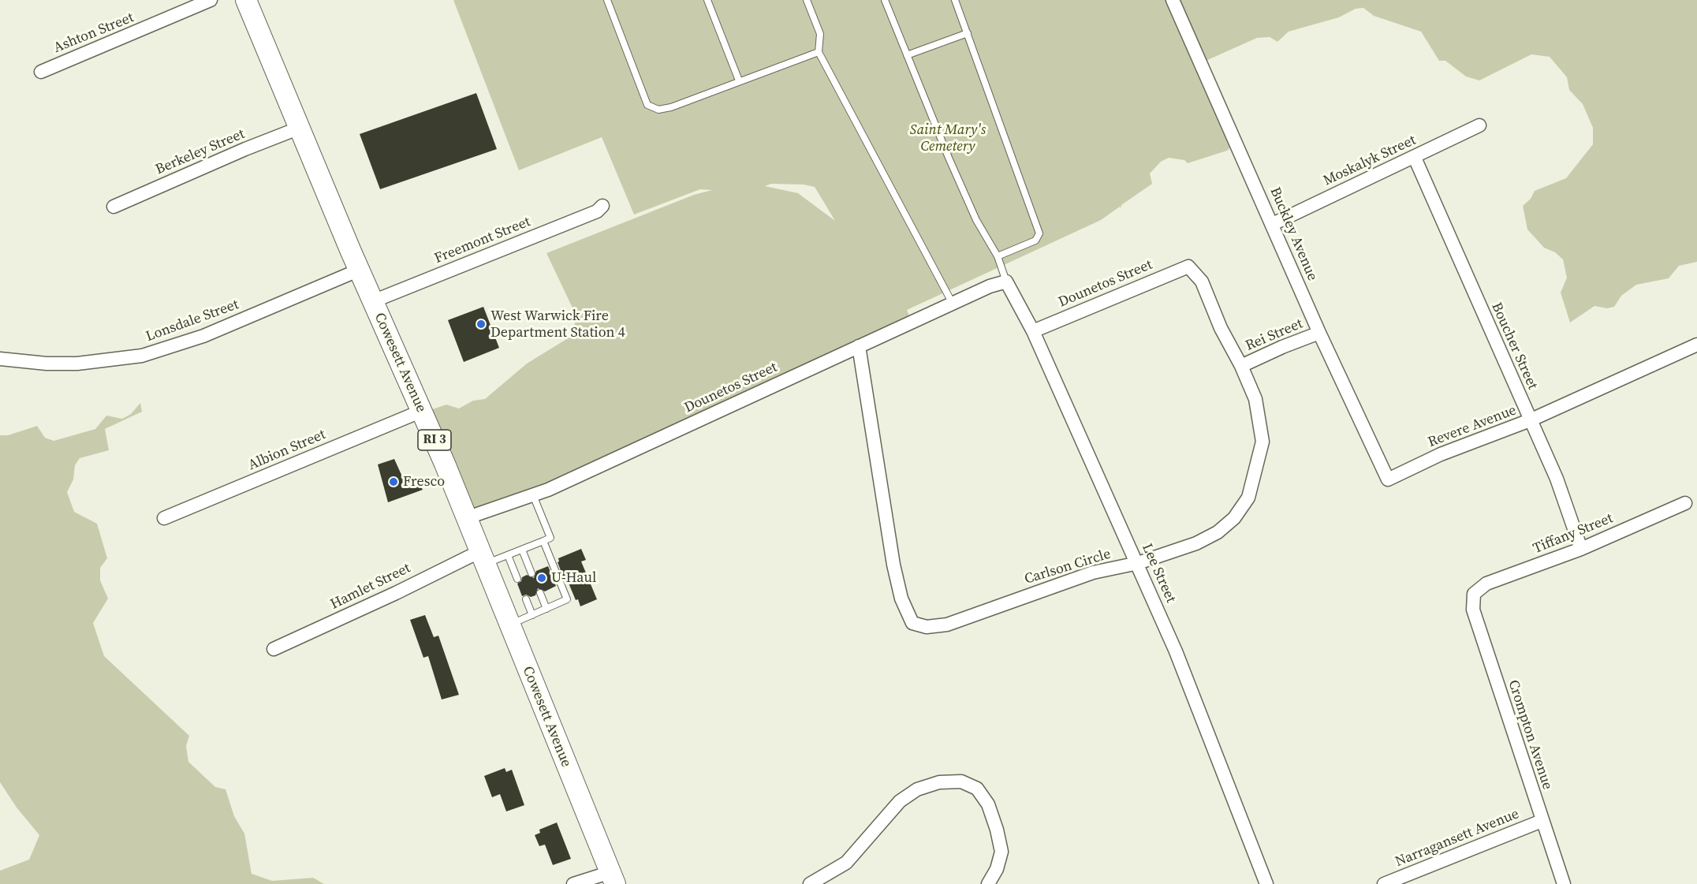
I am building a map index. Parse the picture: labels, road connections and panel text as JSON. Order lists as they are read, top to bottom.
{
  "streets": {
    "main road": ["Cowesett Avenue", "RI 3"],
    "street": [
      "Ashton Street",
      "Berkeley Street",
      "Moskalyk Street",
      "Buckley Avenue",
      "Freemont Street",
      "Dounetos Street",
      "Lonsdale Street",
      "Rei Street",
      "Boucher Street",
      "Revere Avenue",
      "Albion Street",
      "Tiffany Street",
      "Carlson Circle",
      "Lee Street",
      "Hamlet Street",
      "Crompton Avenue",
      "Narragansett Avenue"
    ]
  },
  "crossings": [
    ["Berkeley Street", "Cowesett Avenue"],
    ["Moskalyk Street", "Buckley Avenue"],
    ["Moskalyk Street", "Boucher Street"],
    ["Buckley Avenue", "Rei Street"],
    ["Buckley Avenue", "Revere Avenue"],
    ["Freemont Street", "Cowesett Avenue"],
    ["Dounetos Street", "Cowesett Avenue"],
    ["Dounetos Street", "Carlson Circle"],
    ["Dounetos Street", "Lee Street"],
    ["Lonsdale Street", "Cowesett Avenue"],
    ["Rei Street", "Carlson Circle"],
    ["Boucher Street", "Revere Avenue"],
    ["Boucher Street", "Tiffany Street"],
    ["Cowesett Avenue", "Albion Street"],
    ["Cowesett Avenue", "Hamlet Street"],
    ["Tiffany Street", "Crompton Avenue"],
    ["Carlson Circle", "Lee Street"],
    ["Crompton Avenue", "Narragansett Avenue"]
  ],
  "parks": ["Saint Mary's Cemetery"],
  "places": ["West Warwick Fire Department Station 4", "Fresco", "U-Haul"]
}
